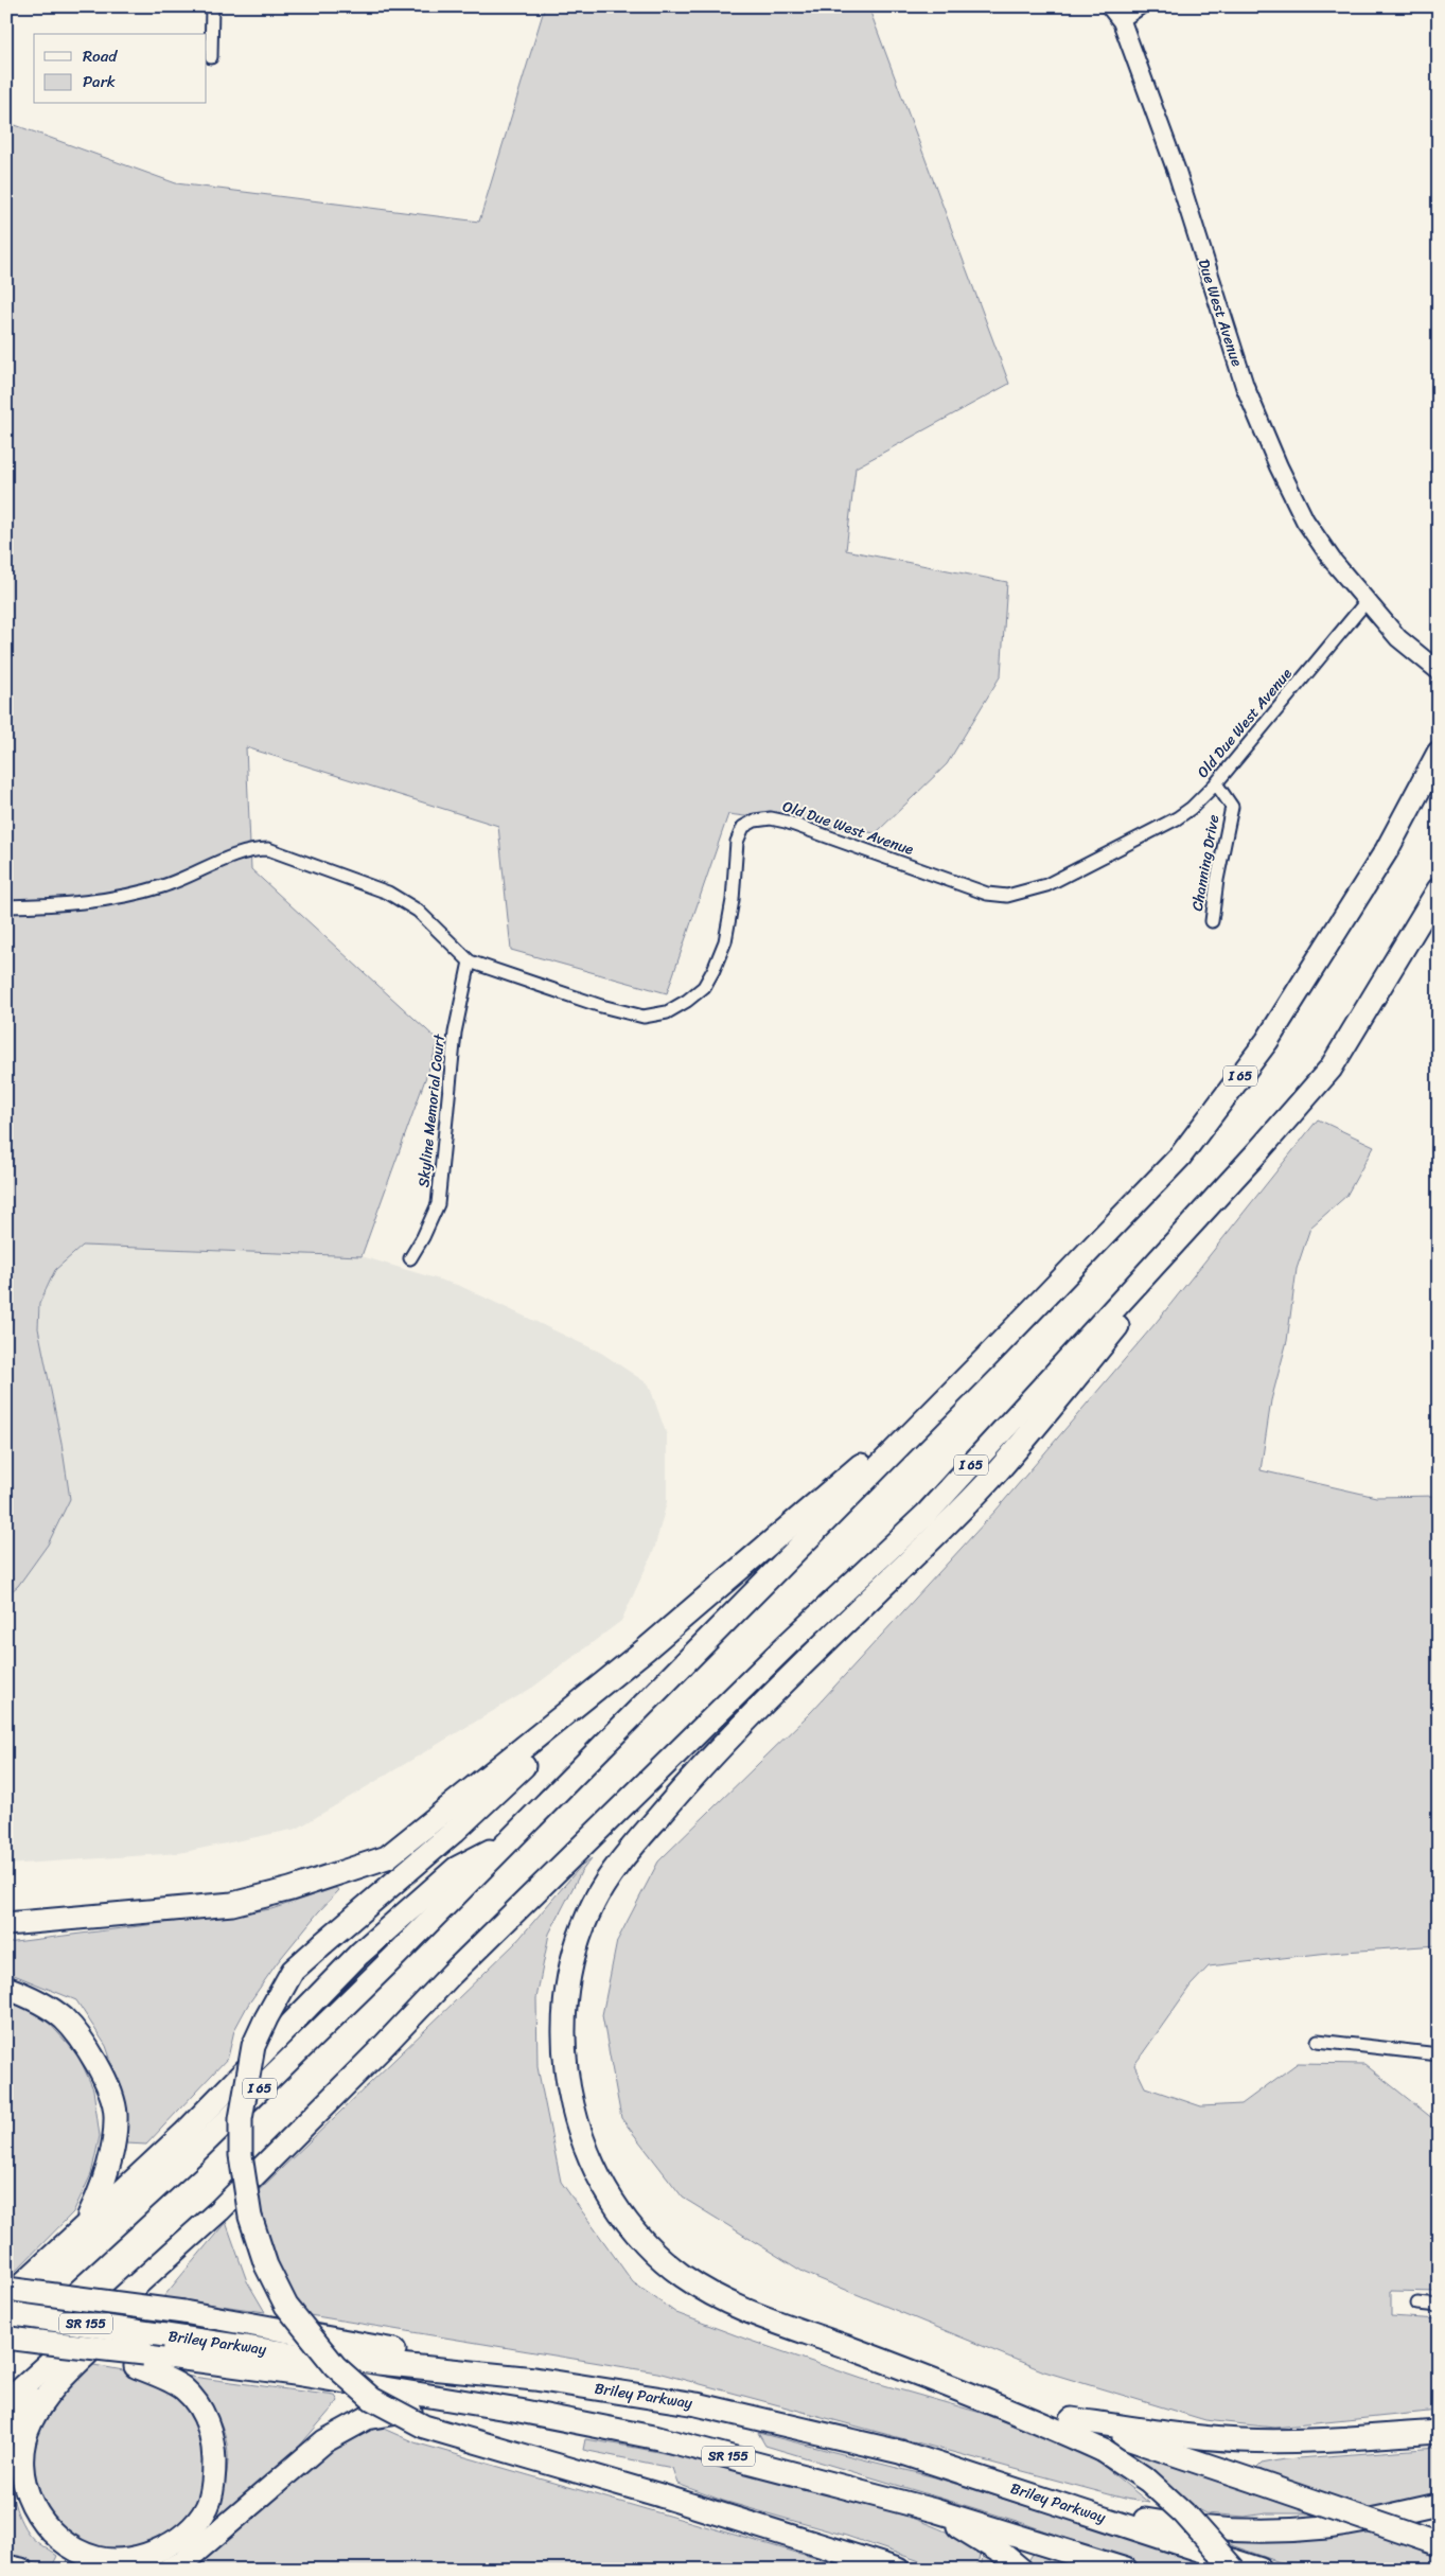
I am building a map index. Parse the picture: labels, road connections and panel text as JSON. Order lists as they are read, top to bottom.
{
  "streets": {
    "highway": ["I 65", "SR 155", "Briley Parkway"],
    "main road": ["Due West Avenue"],
    "street": ["Old Due West Avenue", "Channing Drive", "Skyline Memorial Court"]
  },
  "crossings": [
    ["Due West Avenue", "Old Due West Avenue"],
    ["Old Due West Avenue", "Channing Drive"],
    ["Old Due West Avenue", "Skyline Memorial Court"],
    ["SR 155", "Briley Parkway"]
  ],
  "legend": ["Road", "Park"]
}
